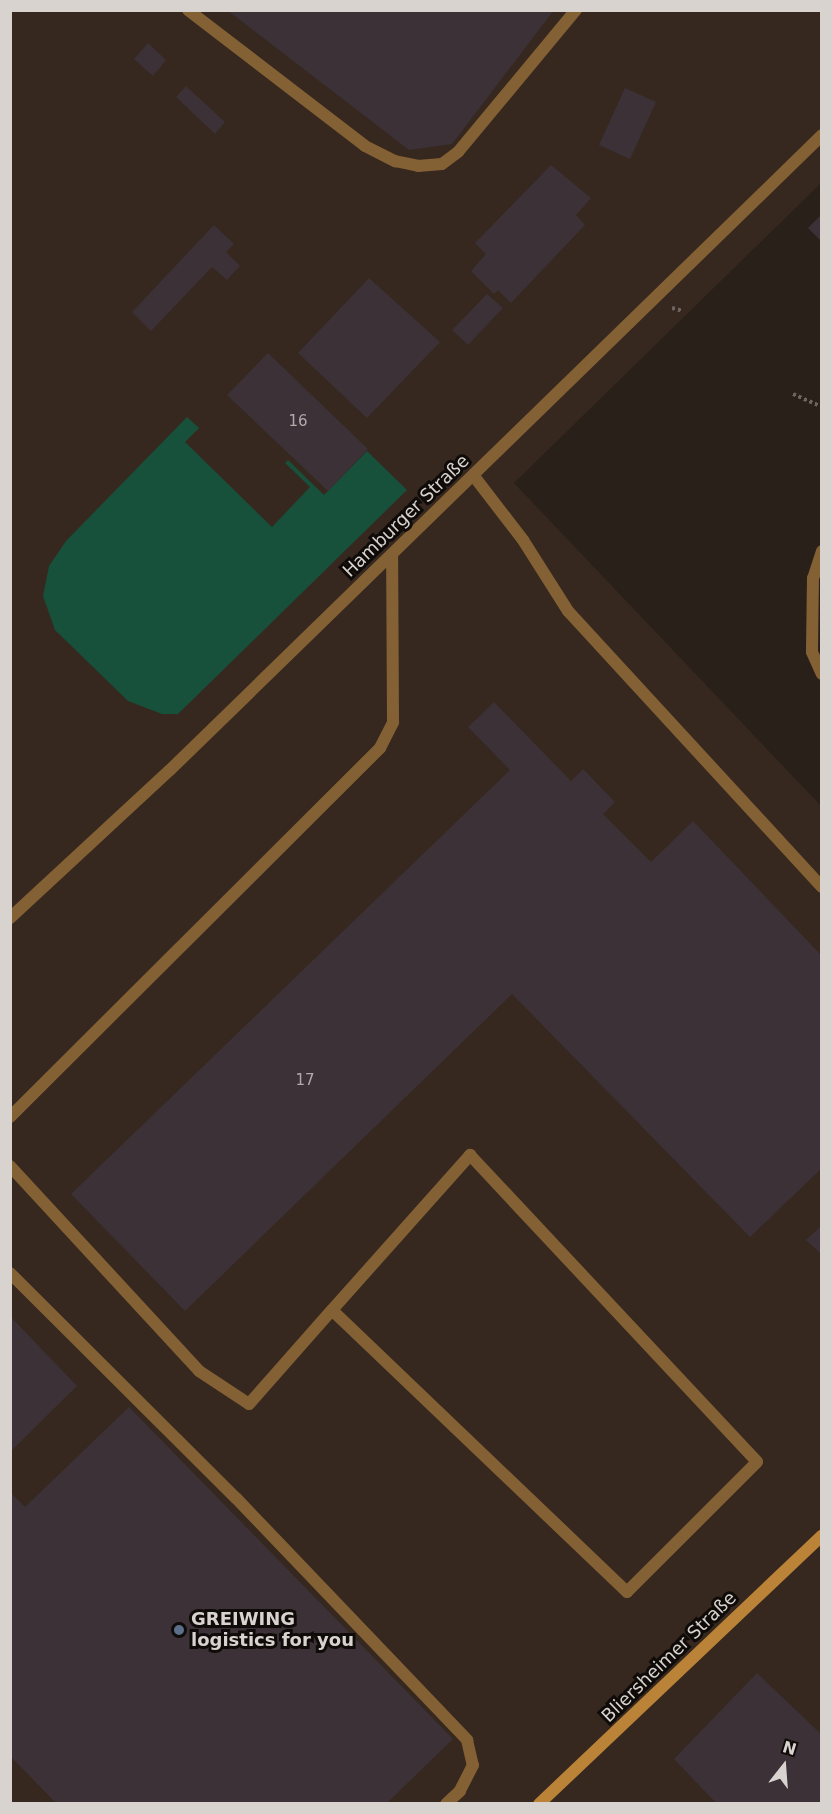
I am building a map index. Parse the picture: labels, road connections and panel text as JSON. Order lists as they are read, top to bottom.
{
  "streets": {
    "street": ["Hamburger Straße", "Bliersheimer Straße"]
  },
  "places": ["GREIWING logistics for you"],
  "house_numbers": ["16", "17"],
  "north": "top"
}
